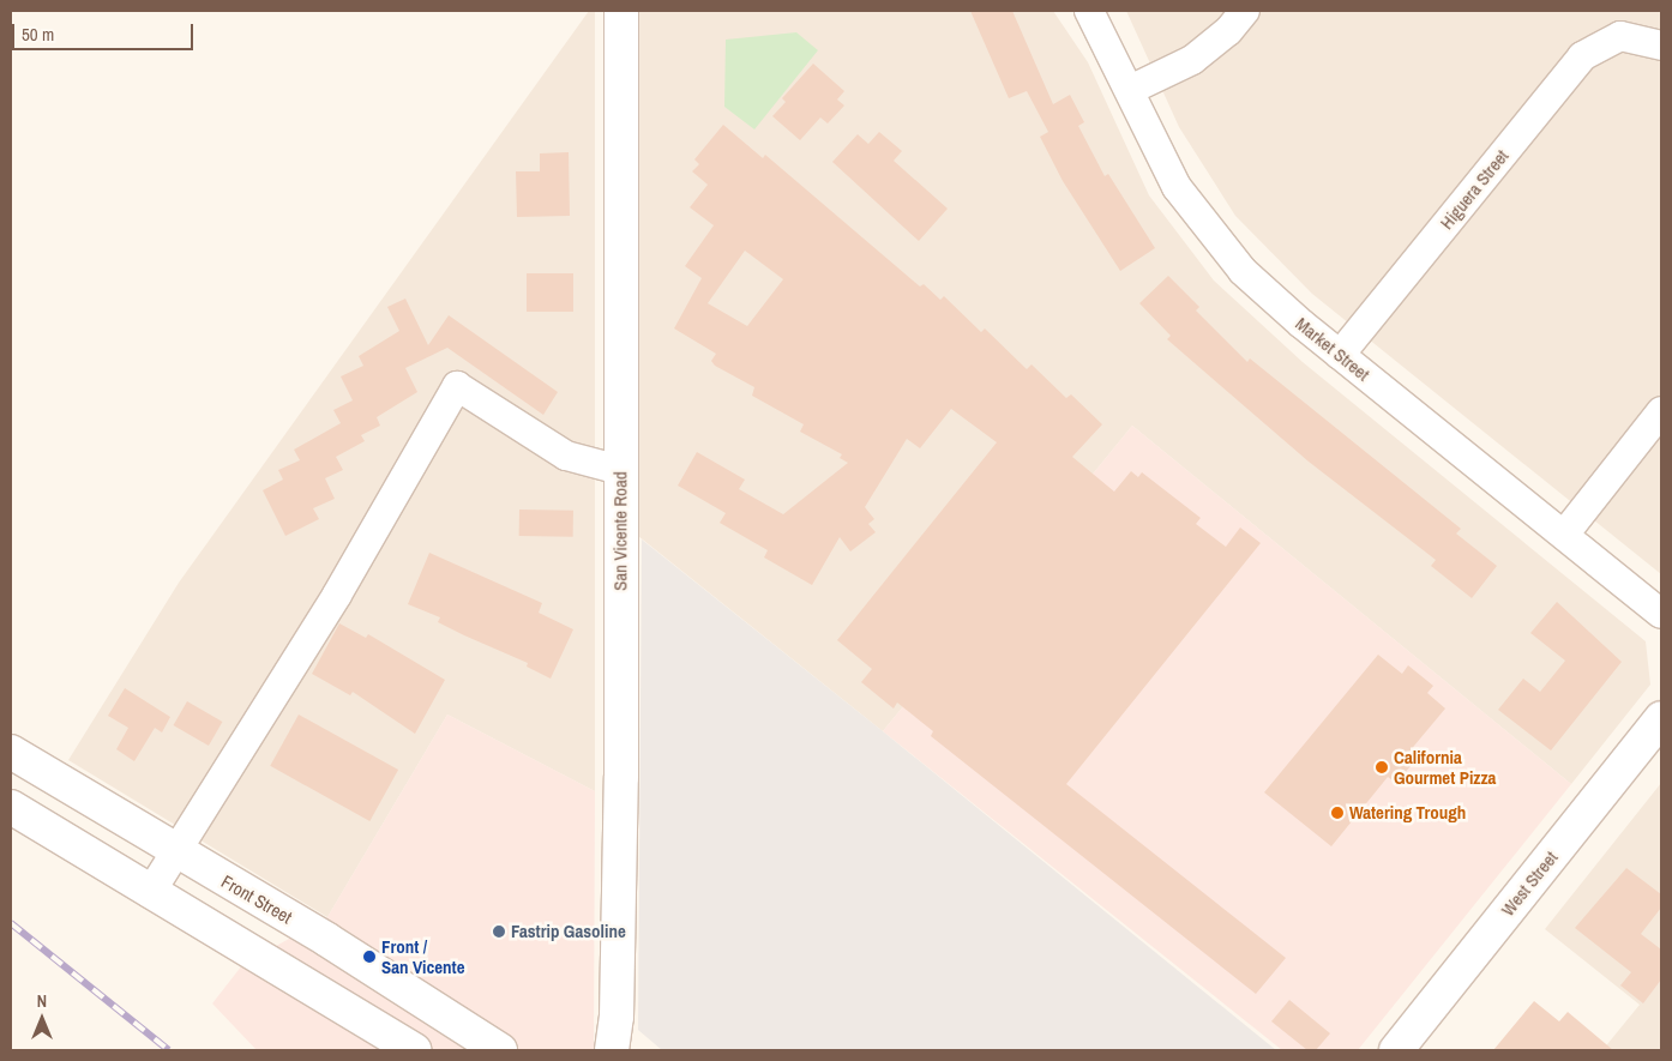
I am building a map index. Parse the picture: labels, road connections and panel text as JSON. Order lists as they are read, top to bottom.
{
  "streets": {
    "street": [
      "Higuera Street",
      "Market Street",
      "San Vicente Road",
      "West Street",
      "Front Street"
    ]
  },
  "crossings": [
    ["Higuera Street", "Market Street"]
  ],
  "places": [
    "California Gourmet Pizza",
    "Watering Trough",
    "Fastrip Gasoline",
    "Front / San Vicente"
  ],
  "scale_bar": "50 m",
  "north": "top"
}
